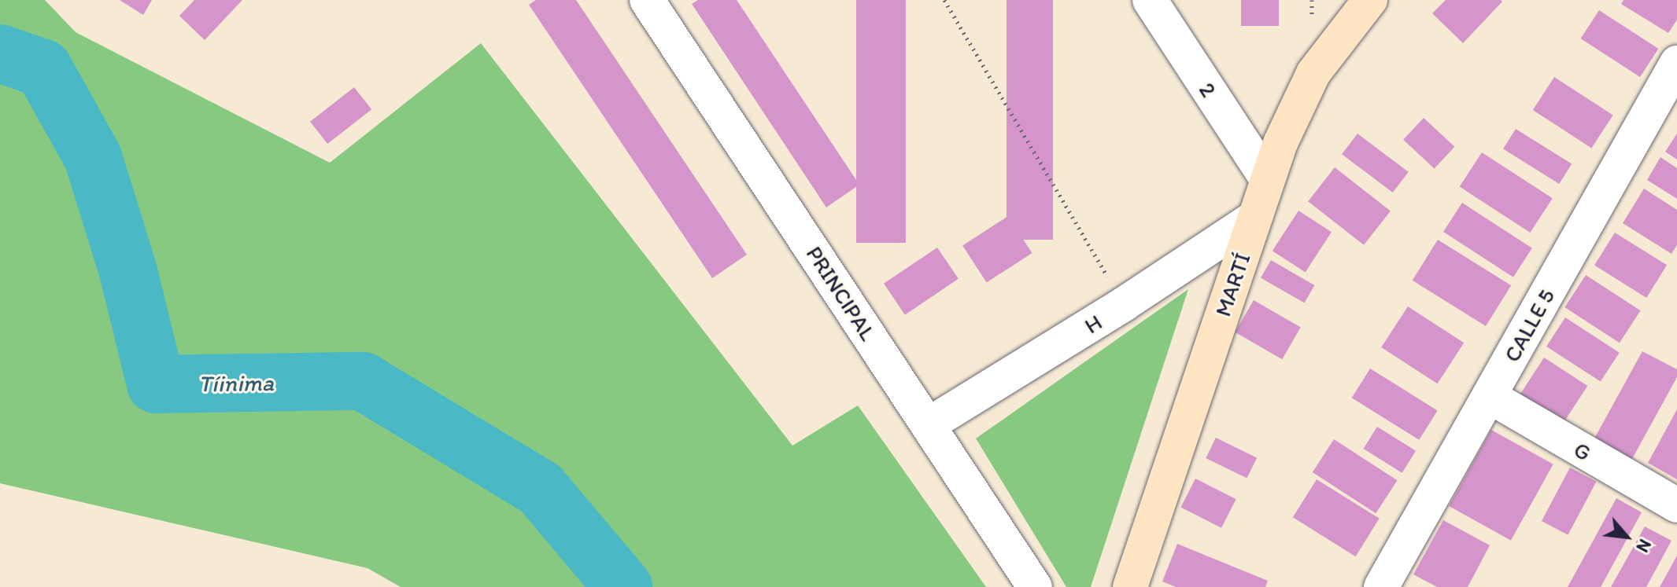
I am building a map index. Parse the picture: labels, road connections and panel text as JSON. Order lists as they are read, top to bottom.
{
  "streets": {
    "street": [
      "2",
      "MARTÍ",
      "PRINCIPAL",
      "H",
      "CALLE 5",
      "G"
    ]
  },
  "crossings": [
    ["2", "MARTÍ"],
    ["MARTÍ", "H"],
    ["PRINCIPAL", "H"],
    ["CALLE 5", "G"]
  ],
  "water": ["Tíinima"],
  "north": "bottom right"
}
